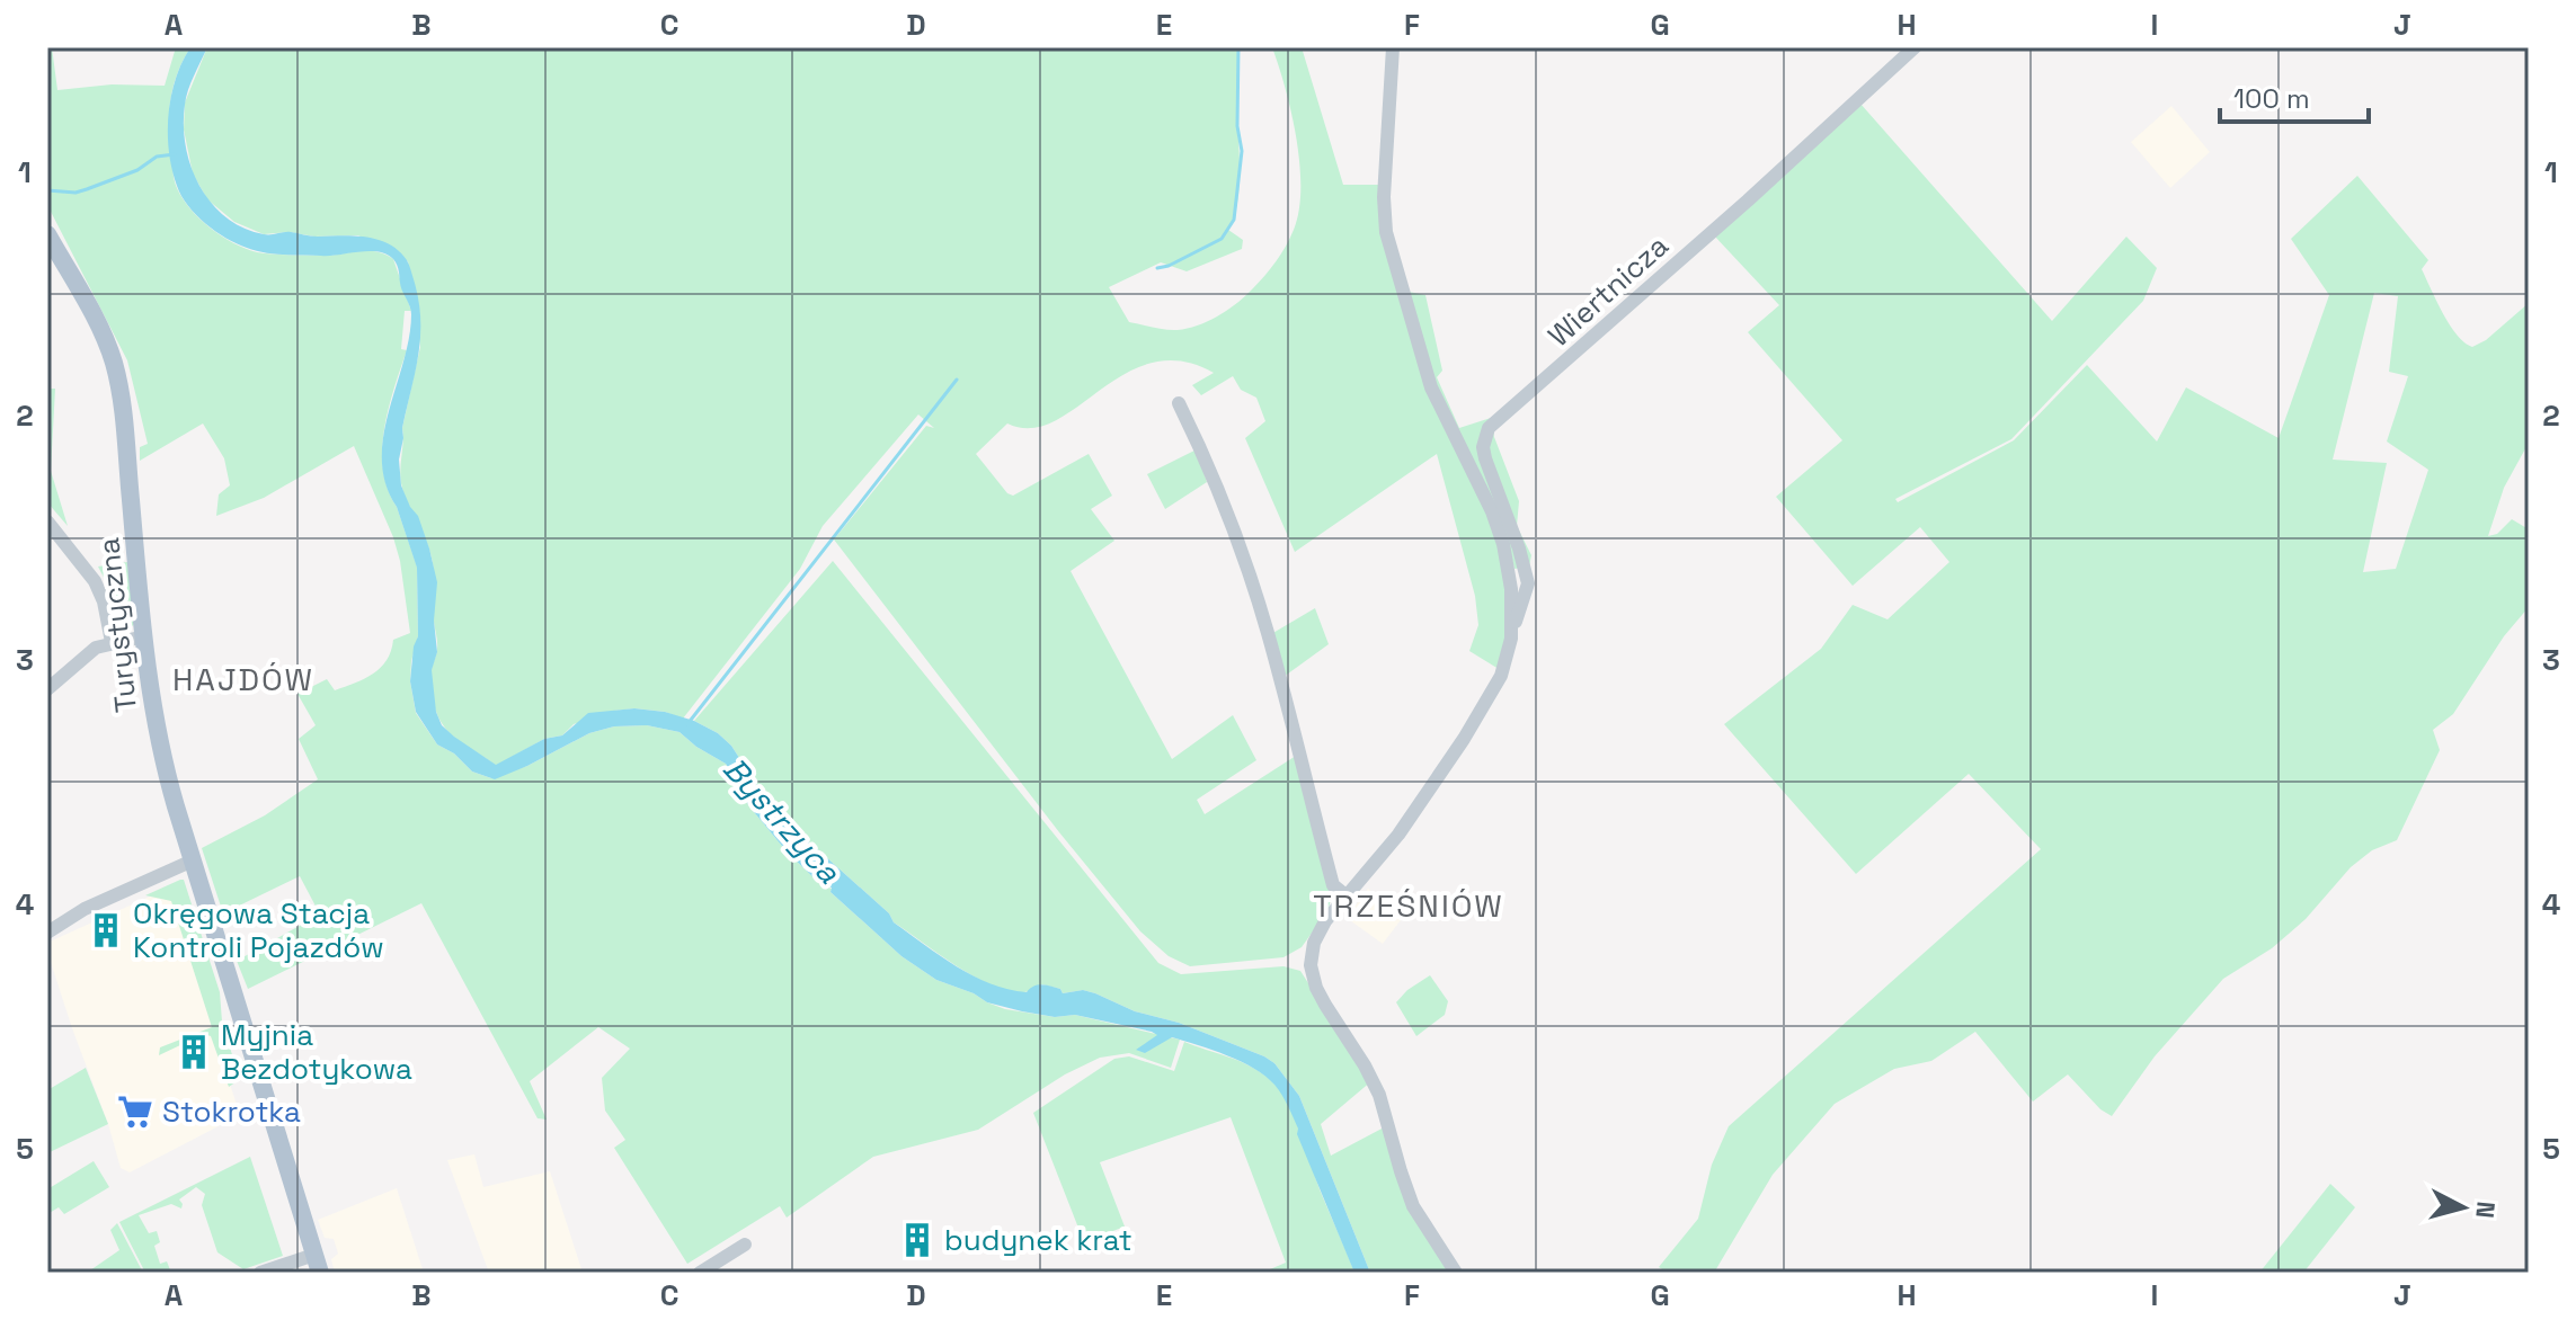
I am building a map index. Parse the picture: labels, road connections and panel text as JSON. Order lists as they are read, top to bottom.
{
  "streets": {
    "main road": ["Turystyczna"],
    "street": ["Wiertnicza"]
  },
  "districts": ["HAJDÓW", "TRZEŚNIÓW"],
  "water": ["Bystrzyca"],
  "places": {
    "building": ["Okręgowa Stacja Kontroli Pojazdów", "Myjnia Bezdotykowa", "budynek krat"],
    "supermarket": ["Stokrotka"]
  },
  "scale_bar": "100 m",
  "north": "right",
  "grid": {
    "columns": [
      "A",
      "B",
      "C",
      "D",
      "E",
      "F",
      "G",
      "H",
      "I",
      "J"
    ],
    "rows": [
      "1",
      "2",
      "3",
      "4",
      "5"
    ]
  }
}
